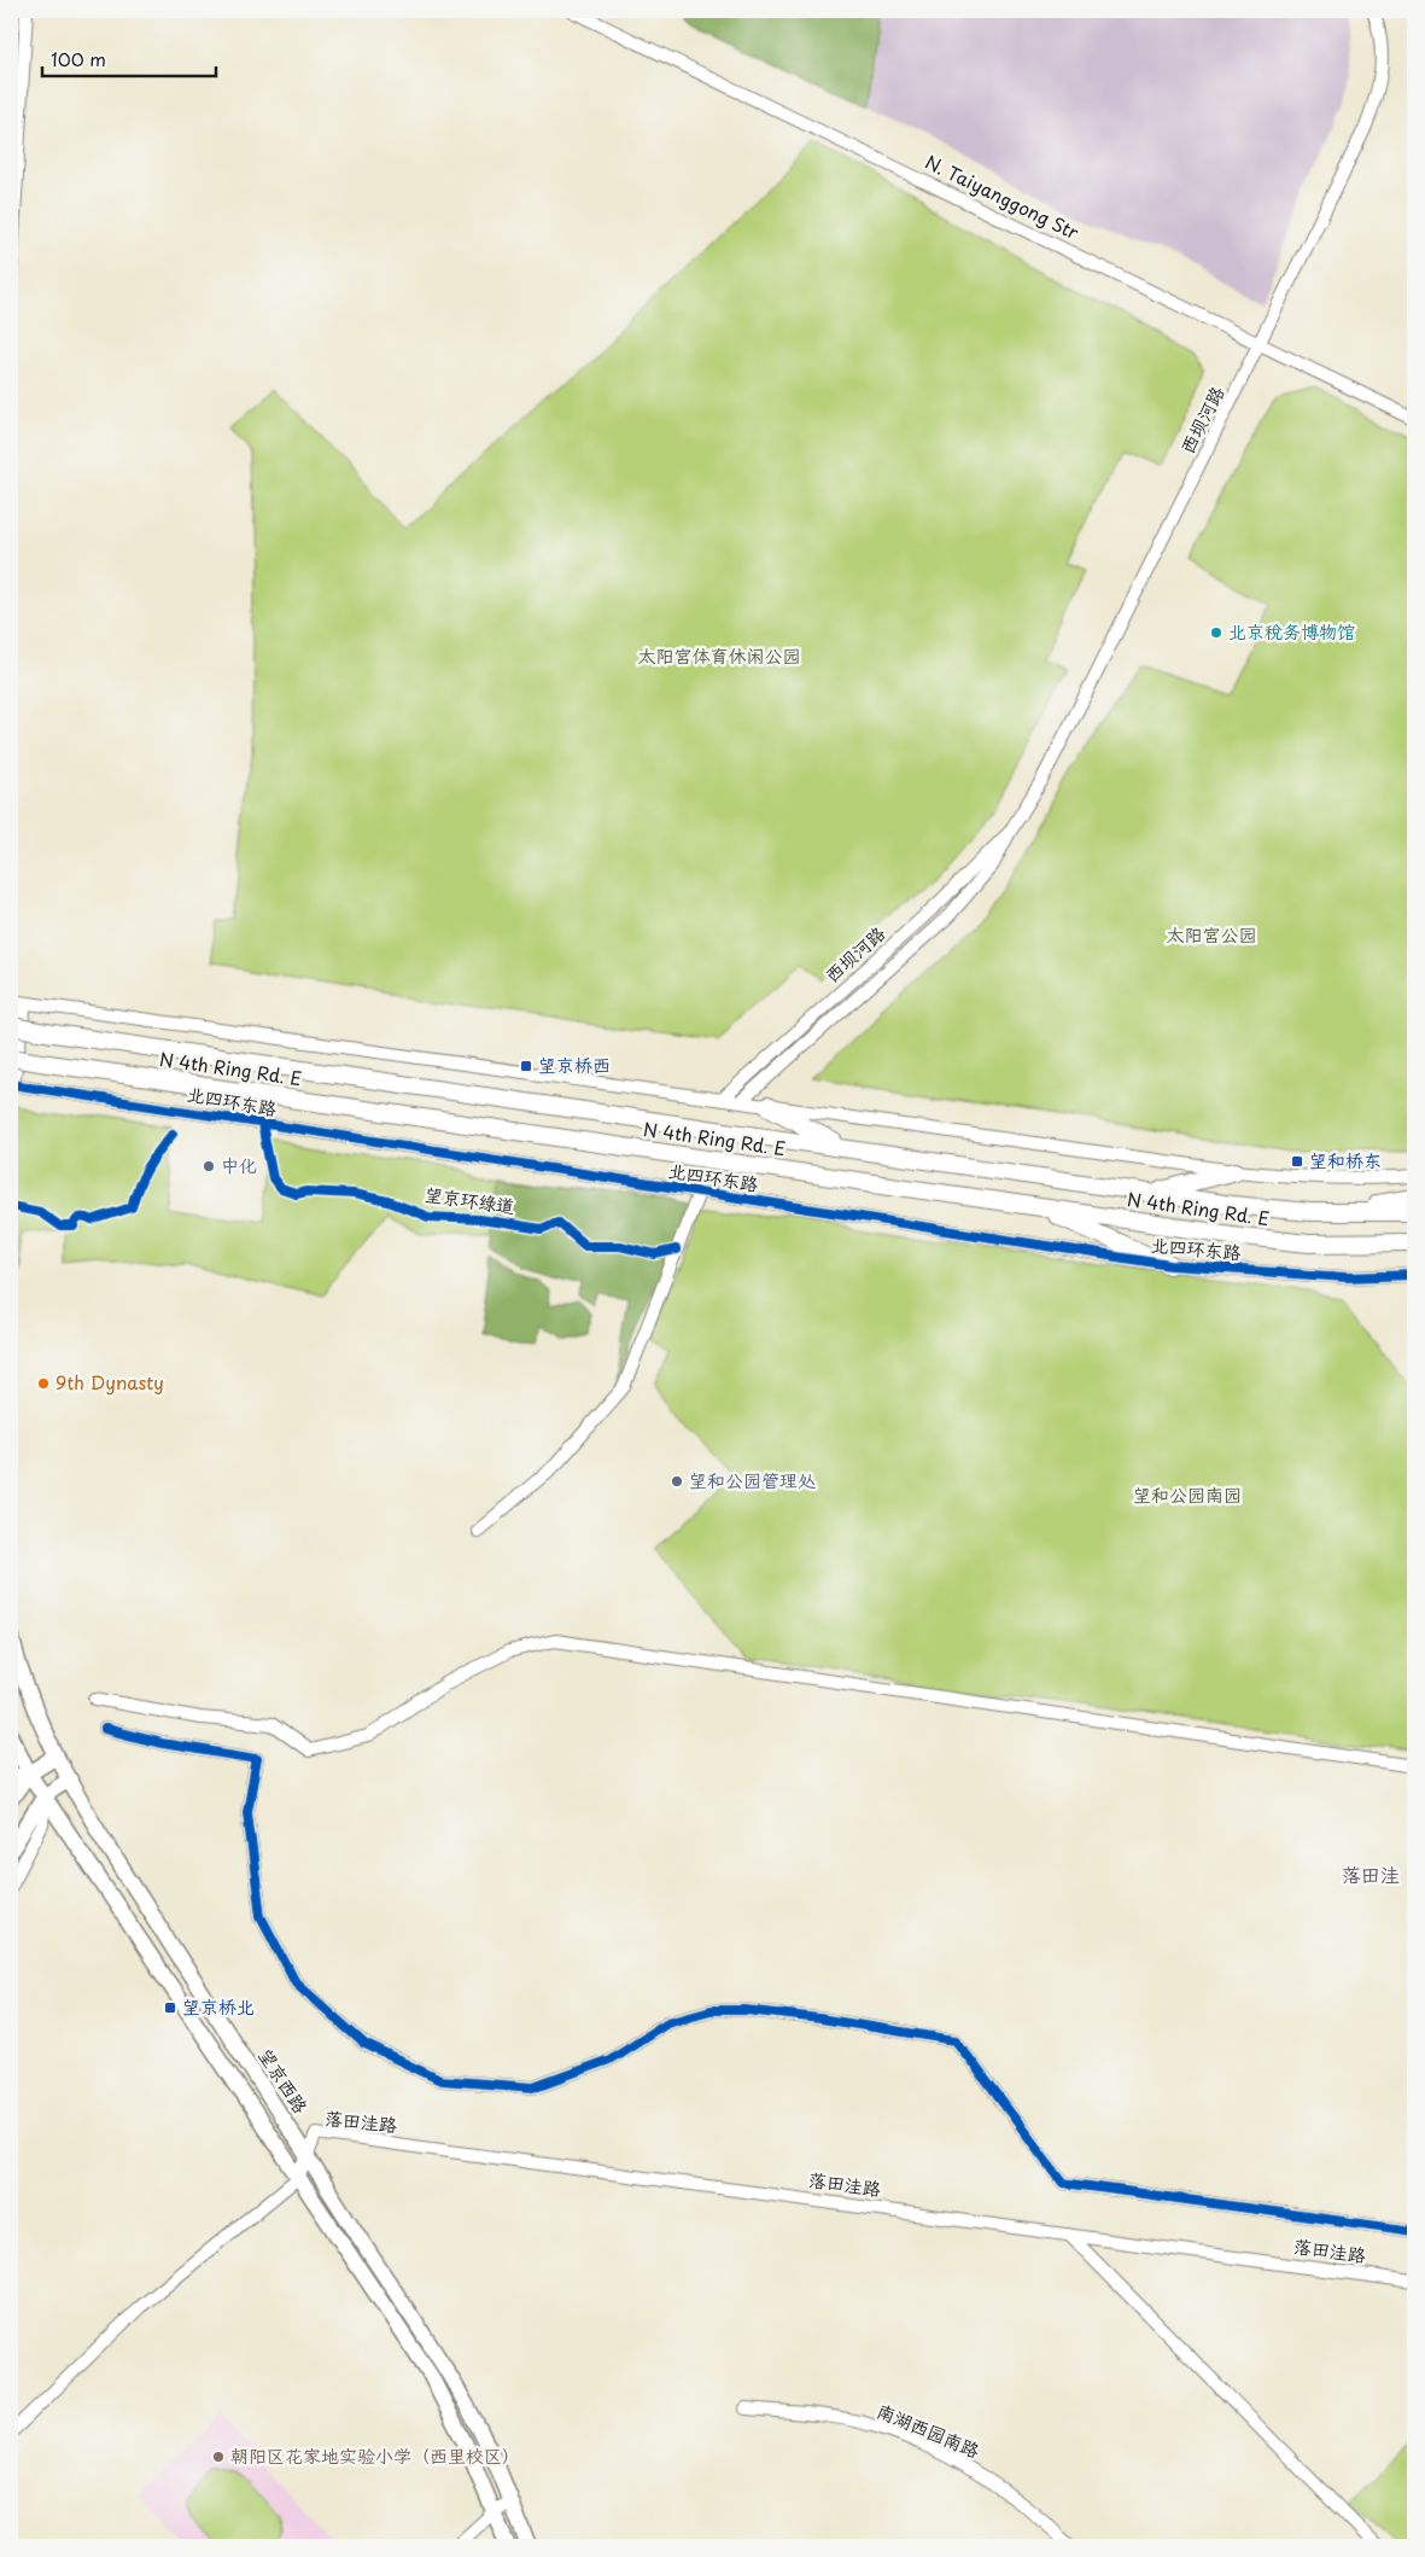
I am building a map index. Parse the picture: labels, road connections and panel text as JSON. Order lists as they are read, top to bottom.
{
  "streets": {
    "highway": ["N 4th Ring Rd. E"],
    "main road": ["望京西路"],
    "street": [
      "N. Taiyanggong Str",
      "西坝河路",
      "北四环东路",
      "落田洼路",
      "南湖西园南路"
    ],
    "cycle path": ["望京环绿道"]
  },
  "crossings": [
    ["N. Taiyanggong Str", "西坝河路"],
    ["望京西路", "落田洼路"]
  ],
  "districts": ["落田洼"],
  "parks": ["太阳宫体育休闲公园", "太阳宫公园", "望和公园南园"],
  "places": {
    "other": [
      "北京税务博物馆",
      "中化",
      "9th Dynasty",
      "望和公园管理处",
      "朝阳区花家地实验小学（西里校区）"
    ],
    "transit": ["望京桥西", "望和桥东", "望京桥北"]
  },
  "scale_bar": "100 m"
}
